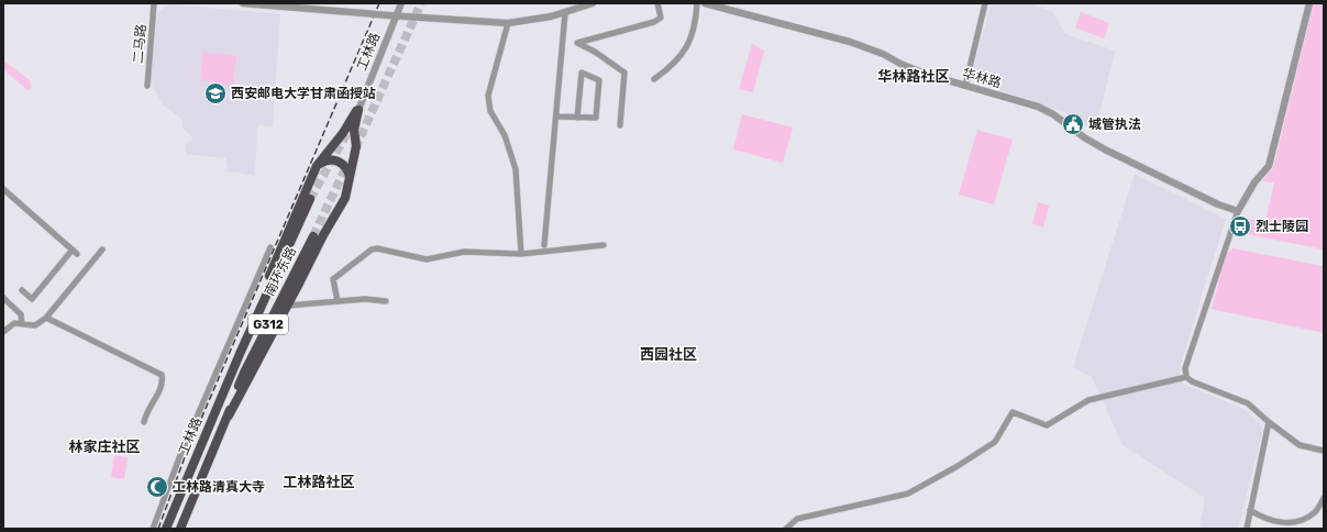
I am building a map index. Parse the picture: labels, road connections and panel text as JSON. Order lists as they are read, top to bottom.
{
  "streets": {
    "highway": ["工林路", "南环东路", "G312"],
    "street": ["二马路", "华林路"]
  },
  "crossings": [
    ["工林路", "南环东路"]
  ],
  "districts": [
    "华林路社区",
    "西园社区",
    "林家庄社区",
    "工林路社区"
  ],
  "places": {
    "school or university": ["西安邮电大学甘肃函授站"],
    "public building": ["城管执法"],
    "bus stop": ["烈士陵园"],
    "mosque": ["工林路清真大寺"]
  }
}
